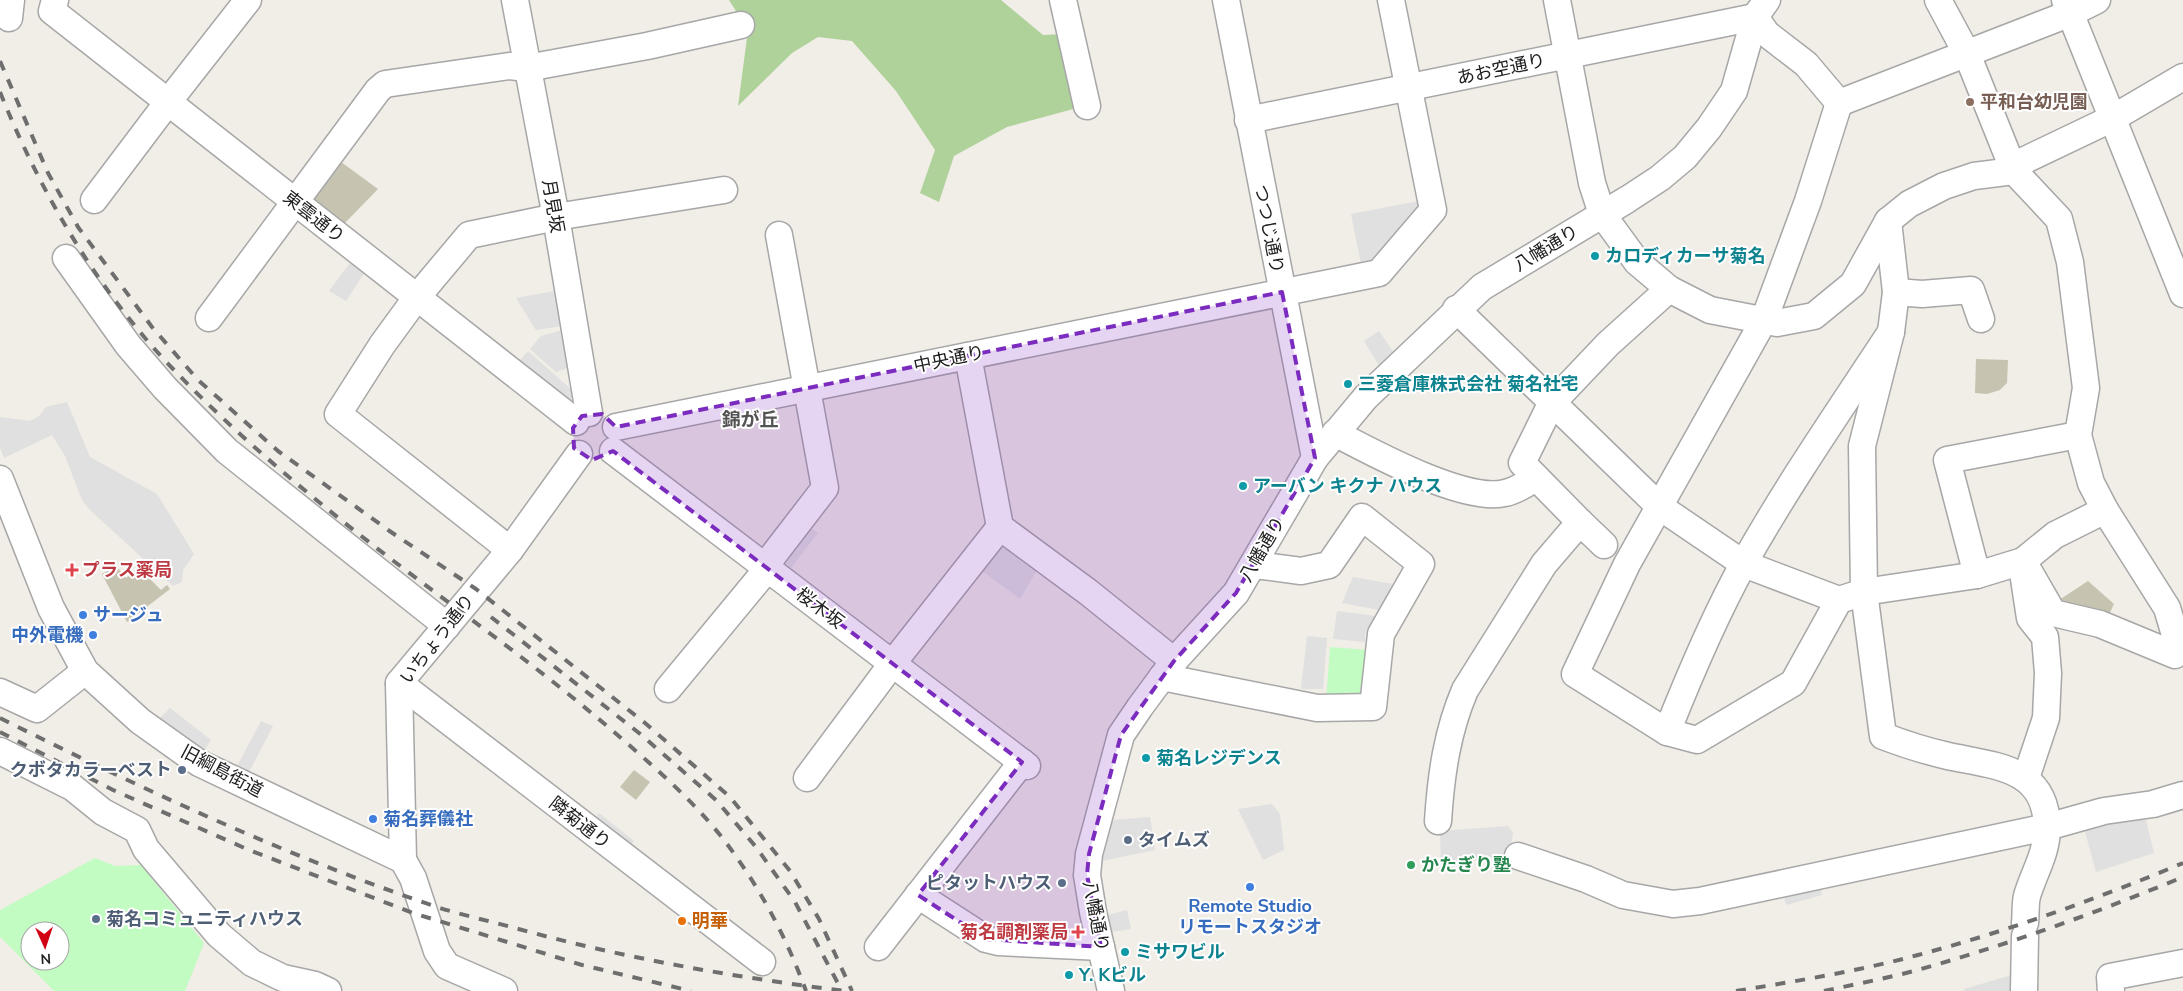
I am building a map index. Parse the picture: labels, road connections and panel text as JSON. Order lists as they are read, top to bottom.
{
  "streets": {
    "street": [
      "あお空通り",
      "月見坂",
      "東雲通り",
      "つつじ通り",
      "八幡通り",
      "中央通り",
      "桜木坂",
      "いちょう通り",
      "旧綱島街道",
      "隣菊通り"
    ]
  },
  "crossings": [
    ["あお空通り", "つつじ通り"],
    ["あお空通り", "八幡通り"],
    ["あお空通り", "中央通り"],
    ["月見坂", "東雲通り"],
    ["月見坂", "中央通り"],
    ["月見坂", "桜木坂"],
    ["月見坂", "いちょう通り"],
    ["東雲通り", "中央通り"],
    ["東雲通り", "桜木坂"],
    ["東雲通り", "いちょう通り"],
    ["つつじ通り", "八幡通り"],
    ["つつじ通り", "中央通り"],
    ["中央通り", "桜木坂"],
    ["中央通り", "いちょう通り"],
    ["桜木坂", "いちょう通り"],
    ["いちょう通り", "旧綱島街道"],
    ["いちょう通り", "隣菊通り"]
  ],
  "districts": ["錦が丘"],
  "places": {
    "other": [
      "平和台幼児園",
      "カロディカーサ菊名",
      "三菱倉庫株式会社 菊名社宅",
      "アーバン キクナ ハウス",
      "サージュ",
      "中外電機",
      "菊名レジデンス",
      "クボタカラーベスト",
      "菊名葬儀社",
      "タイムズ",
      "かたぎり塾",
      "ピタットハウス",
      "Remote Studio リモートスタジオ",
      "菊名コミュニティハウス",
      "明華",
      "ミサワビル",
      "Y. Kビル"
    ],
    "health": ["プラス薬局", "菊名調剤薬局"]
  },
  "north": "bottom"
}
